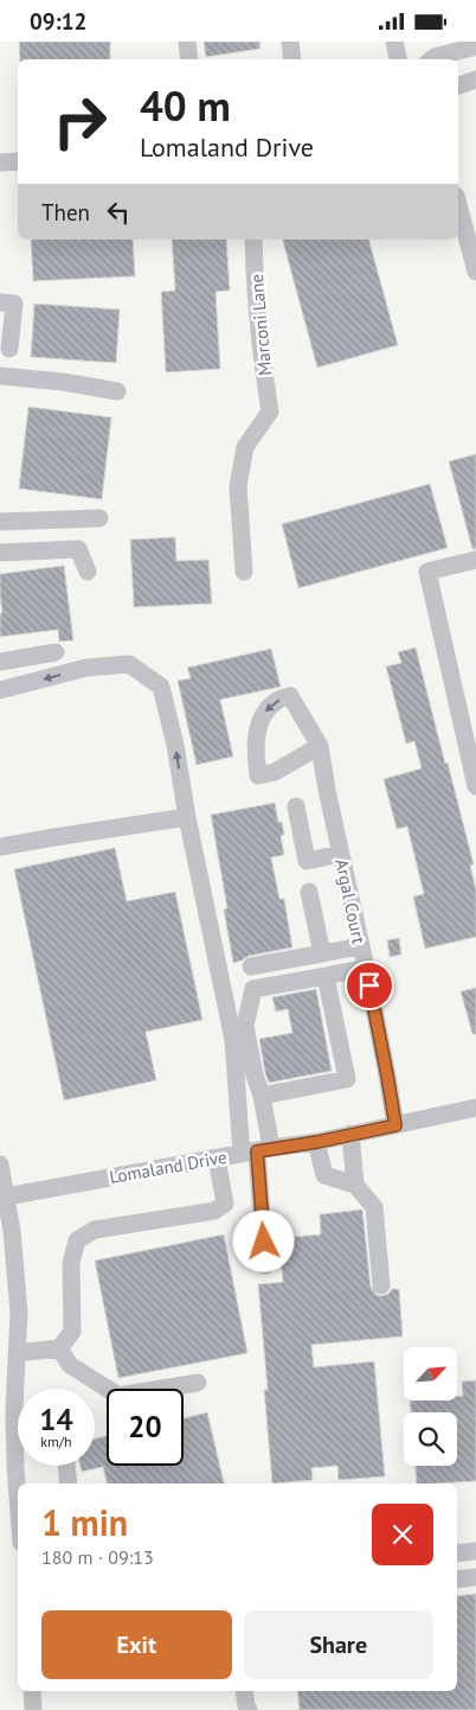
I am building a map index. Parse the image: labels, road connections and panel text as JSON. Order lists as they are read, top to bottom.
{
  "streets": {
    "street": ["Marconi Lane", "Argal Court", "Lomaland Drive"]
  },
  "crossings": [
    ["Argal Court", "Lomaland Drive"]
  ],
  "north": "top right",
  "page": {
    "status": "09:12",
    "turn": ["40 m", "Lomaland Drive"],
    "then": "Then",
    "speed": "14 km/h",
    "limit": "20",
    "heading": ["1 min", "180 m · 09:13"],
    "buttons": ["Exit", "Share"]
  }
}
